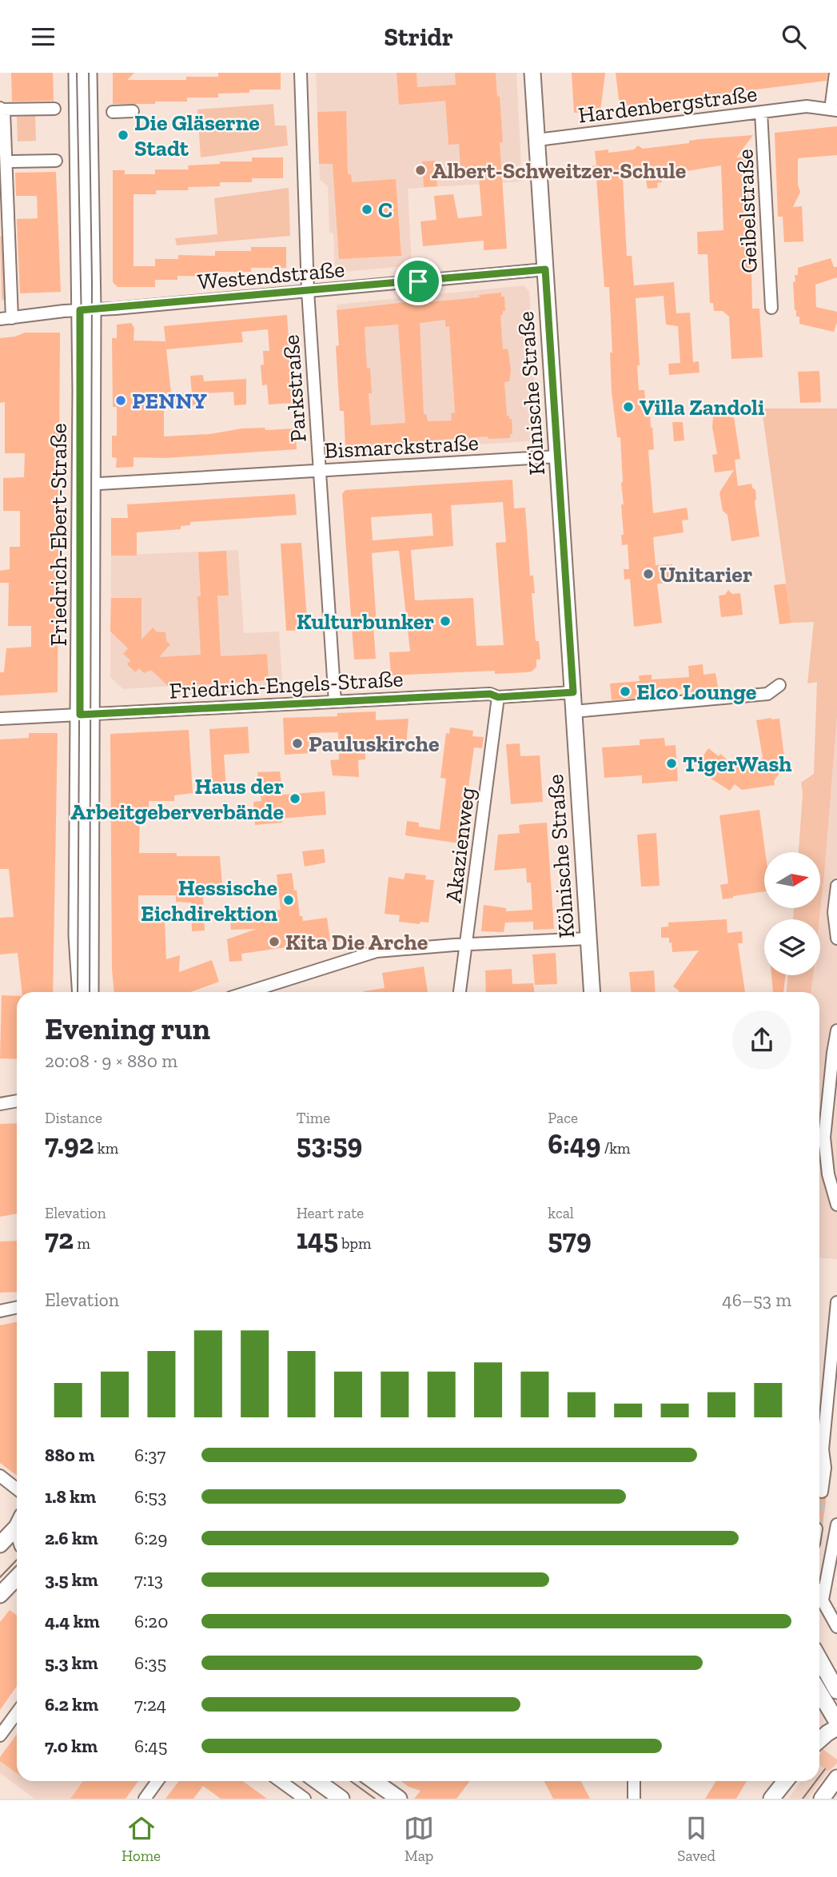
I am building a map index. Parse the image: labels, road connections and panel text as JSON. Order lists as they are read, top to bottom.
{
  "streets": {
    "main road": ["Kölnische Straße", "Friedrich-Ebert-Straße"],
    "street": [
      "Hardenbergstraße",
      "Geibelstraße",
      "Westendstraße",
      "Parkstraße",
      "Bismarckstraße",
      "Friedrich-Engels-Straße",
      "Akazienweg"
    ]
  },
  "crossings": [
    ["Hardenbergstraße", "Geibelstraße"],
    ["Hardenbergstraße", "Kölnische Straße"],
    ["Westendstraße", "Parkstraße"],
    ["Westendstraße", "Kölnische Straße"],
    ["Westendstraße", "Friedrich-Ebert-Straße"],
    ["Parkstraße", "Bismarckstraße"],
    ["Parkstraße", "Friedrich-Engels-Straße"],
    ["Kölnische Straße", "Bismarckstraße"],
    ["Kölnische Straße", "Friedrich-Engels-Straße"],
    ["Bismarckstraße", "Friedrich-Ebert-Straße"],
    ["Friedrich-Ebert-Straße", "Friedrich-Engels-Straße"],
    ["Friedrich-Engels-Straße", "Akazienweg"]
  ],
  "places": [
    "Die Gläserne Stadt",
    "Albert-Schweitzer-Schule",
    "C",
    "PENNY",
    "Villa Zandoli",
    "Unitarier",
    "Kulturbunker",
    "Elco Lounge",
    "Pauluskirche",
    "TigerWash",
    "Haus der Arbeitgeberverbände",
    "Hessische Eichdirektion",
    "Kita Die Arche"
  ],
  "north": "right",
  "page": {
    "header": "Stridr",
    "heading": ["Evening run", "20:08 · 9 × 880 m"],
    "stats": [
      ["Distance", "7.92 km"],
      ["Time", "53:59"],
      ["Pace", "6:49 /km"],
      ["Elevation", "72 m"],
      ["Heart rate", "145 bpm"],
      ["kcal", "579"]
    ],
    "chart": ["Elevation", "46–53 m"],
    "list": [
      {
        "name": "880 m",
        "note": "6:37"
      },
      {
        "name": "1.8 km",
        "note": "6:53"
      },
      {
        "name": "2.6 km",
        "note": "6:29"
      },
      {
        "name": "3.5 km",
        "note": "7:13"
      },
      {
        "name": "4.4 km",
        "note": "6:20"
      },
      {
        "name": "5.3 km",
        "note": "6:35"
      },
      {
        "name": "6.2 km",
        "note": "7:24"
      },
      {
        "name": "7.0 km",
        "note": "6:45"
      }
    ],
    "tabs": ["Home", "Map", "Saved"]
  }
}
